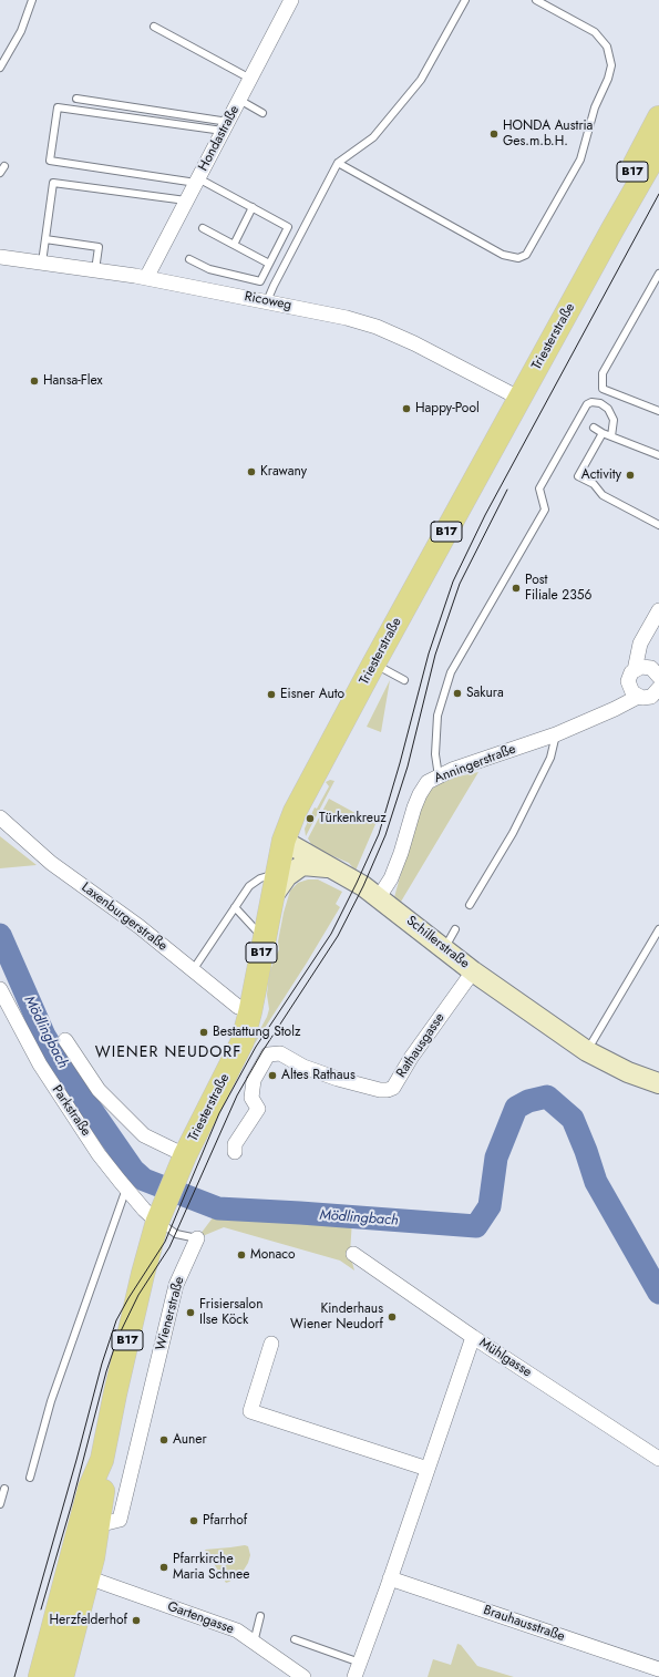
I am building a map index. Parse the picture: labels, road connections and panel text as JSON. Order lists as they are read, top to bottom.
{
  "streets": {
    "main road": ["B17", "Triesterstraße"],
    "street": [
      "Hondastraße",
      "Ricoweg",
      "Anningerstraße",
      "Laxenburgerstraße",
      "Schillerstraße",
      "Rathausgasse",
      "Parkstraße",
      "Wienerstraße",
      "Mühlgasse",
      "Gartengasse",
      "Brauhausstraße"
    ]
  },
  "crossings": [
    ["Hondastraße", "Ricoweg"],
    ["B17", "Triesterstraße"],
    ["B17", "Parkstraße"],
    ["B17", "Wienerstraße"],
    ["B17", "Gartengasse"],
    ["Ricoweg", "Triesterstraße"],
    ["Triesterstraße", "Laxenburgerstraße"],
    ["Triesterstraße", "Schillerstraße"],
    ["Triesterstraße", "Parkstraße"],
    ["Triesterstraße", "Wienerstraße"],
    ["Anningerstraße", "Schillerstraße"],
    ["Schillerstraße", "Rathausgasse"],
    ["Parkstraße", "Wienerstraße"]
  ],
  "districts": ["WIENER NEUDORF"],
  "water": ["Mödlingbach"],
  "places": [
    "HONDA Austria Ges.m.b.H.",
    "Hansa-Flex",
    "Happy-Pool",
    "Krawany",
    "Activity",
    "Post Filiale 2356",
    "Sakura",
    "Eisner Auto",
    "Türkenkreuz",
    "Bestattung Stolz",
    "Altes Rathaus",
    "Monaco",
    "Frisiersalon Ilse Köck",
    "Kinderhaus Wiener Neudorf",
    "Auner",
    "Pfarrhof",
    "Pfarrkirche Maria Schnee",
    "Herzfelderhof"
  ]
}
